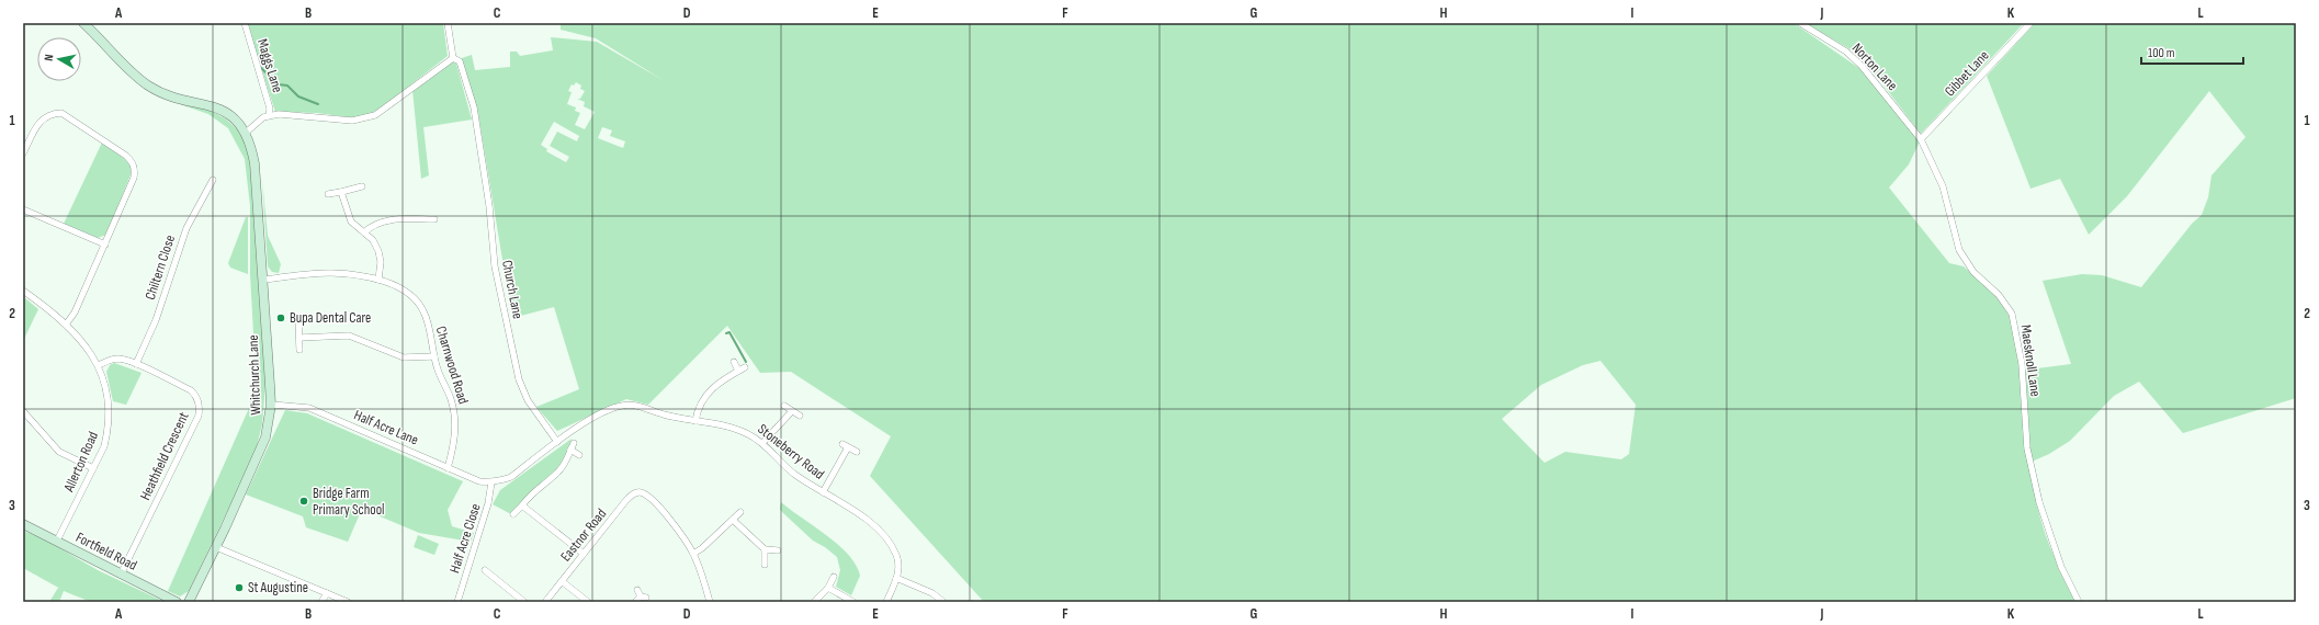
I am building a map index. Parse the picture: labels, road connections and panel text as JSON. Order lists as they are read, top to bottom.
{
  "streets": {
    "street": [
      "Maggs Lane",
      "Norton Lane",
      "Gibbet Lane",
      "Chiltern Close",
      "Church Lane",
      "Maesknoll Lane",
      "Charnwood Road",
      "Whitchurch Lane",
      "Half Acre Lane",
      "Stoneberry Road",
      "Heathfield Crescent",
      "Allerton Road",
      "Eastnor Road",
      "Half Acre Close",
      "Fortfield Road"
    ]
  },
  "crossings": [
    ["Norton Lane", "Gibbet Lane"],
    ["Norton Lane", "Maesknoll Lane"],
    ["Gibbet Lane", "Maesknoll Lane"],
    ["Chiltern Close", "Heathfield Crescent"],
    ["Church Lane", "Stoneberry Road"],
    ["Charnwood Road", "Whitchurch Lane"],
    ["Charnwood Road", "Half Acre Lane"],
    ["Whitchurch Lane", "Half Acre Lane"],
    ["Half Acre Lane", "Half Acre Close"],
    ["Heathfield Crescent", "Allerton Road"],
    ["Heathfield Crescent", "Fortfield Road"],
    ["Allerton Road", "Fortfield Road"]
  ],
  "places": ["Bupa Dental Care", "Bridge Farm Primary School", "St Augustine"],
  "scale_bar": "100 m",
  "north": "left",
  "grid": {
    "columns": [
      "A",
      "B",
      "C",
      "D",
      "E",
      "F",
      "G",
      "H",
      "I",
      "J",
      "K",
      "L"
    ],
    "rows": ["1", "2", "3"]
  }
}
